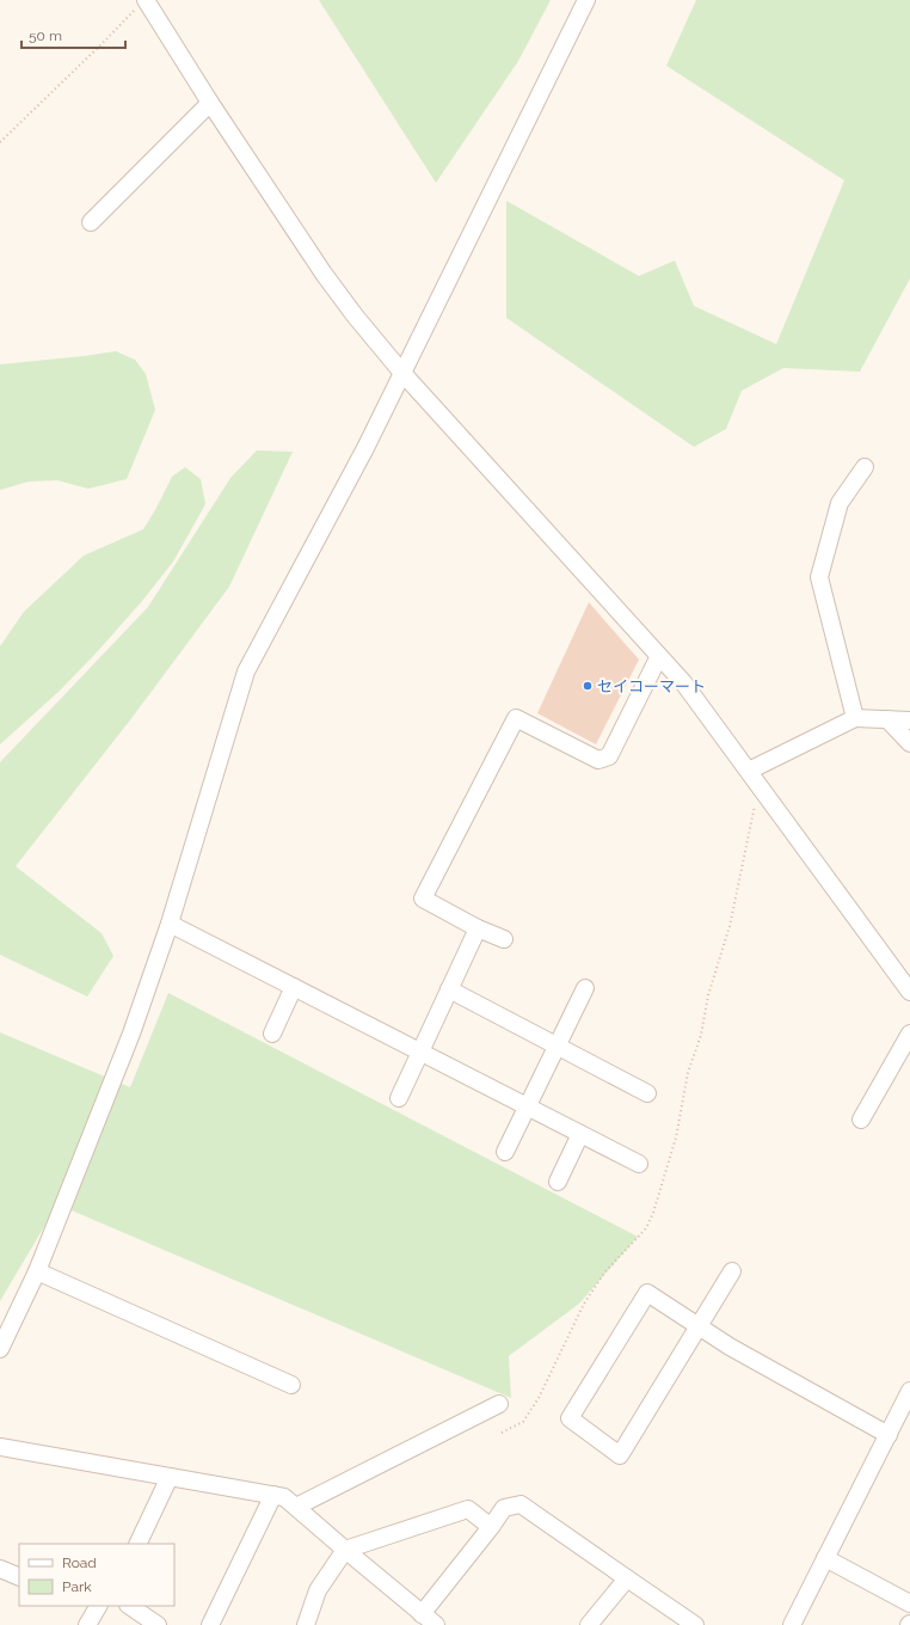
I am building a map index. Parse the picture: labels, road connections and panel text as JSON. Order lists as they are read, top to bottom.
{
  "places": ["セイコーマート"],
  "legend": ["Road", "Park"],
  "scale_bar": "50 m"
}
